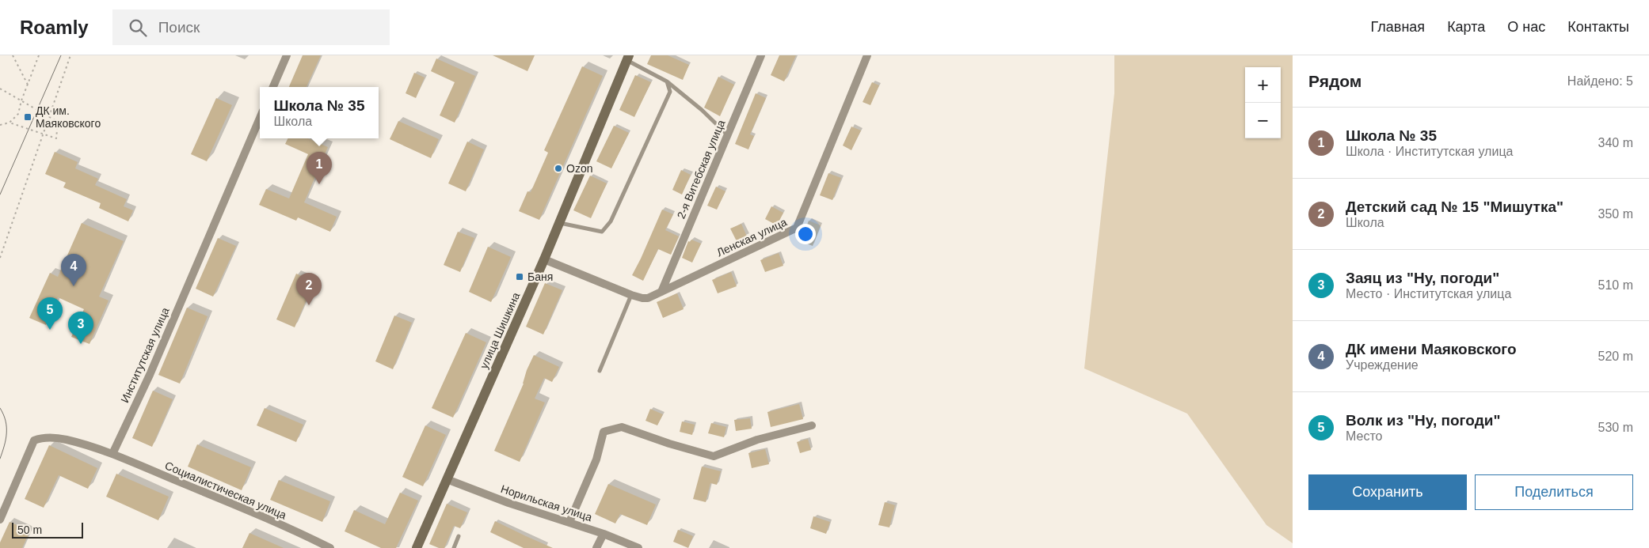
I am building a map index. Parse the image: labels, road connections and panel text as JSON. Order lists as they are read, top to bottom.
{
  "streets": {
    "main road": ["улица Шишкина"],
    "street": [
      "2-я Витебская улица",
      "Ленская улица",
      "Институтская улица",
      "Социалистическая улица",
      "Норильская улица"
    ]
  },
  "crossings": [
    ["2-я Витебская улица", "Ленская улица"],
    ["Ленская улица", "улица Шишкина"],
    ["улица Шишкина", "Норильская улица"],
    ["Институтская улица", "Социалистическая улица"]
  ],
  "places": {
    "transit": ["ДК им. Маяковского", "Баня"],
    "other": ["Ozon"]
  },
  "scale_bar": "50 m",
  "page": {
    "header": "Roamly",
    "search": "Поиск",
    "nav": [
      "Главная",
      "Карта",
      "О нас",
      "Контакты"
    ],
    "heading": ["Рядом", "Найдено: 5"],
    "map_buttons": ["+", "−"],
    "popup": ["Школа № 35", "Школа"],
    "list": [
      {
        "mark": "1",
        "name": "Школа № 35",
        "note": "Школа · Институтская улица",
        "value": "340 m"
      },
      {
        "mark": "2",
        "name": "Детский сад № 15 \"Мишутка\"",
        "note": "Школа",
        "value": "350 m"
      },
      {
        "mark": "3",
        "name": "Заяц из \"Ну, погоди\"",
        "note": "Место · Институтская улица",
        "value": "510 m"
      },
      {
        "mark": "4",
        "name": "ДК имени Маяковского",
        "note": "Учреждение",
        "value": "520 m"
      },
      {
        "mark": "5",
        "name": "Волк из \"Ну, погоди\"",
        "note": "Место",
        "value": "530 m"
      }
    ],
    "pins": [
      "1",
      "4",
      "2",
      "5",
      "3"
    ],
    "buttons": ["Сохранить", "Поделиться"],
    "scale": "50 m"
  }
}
